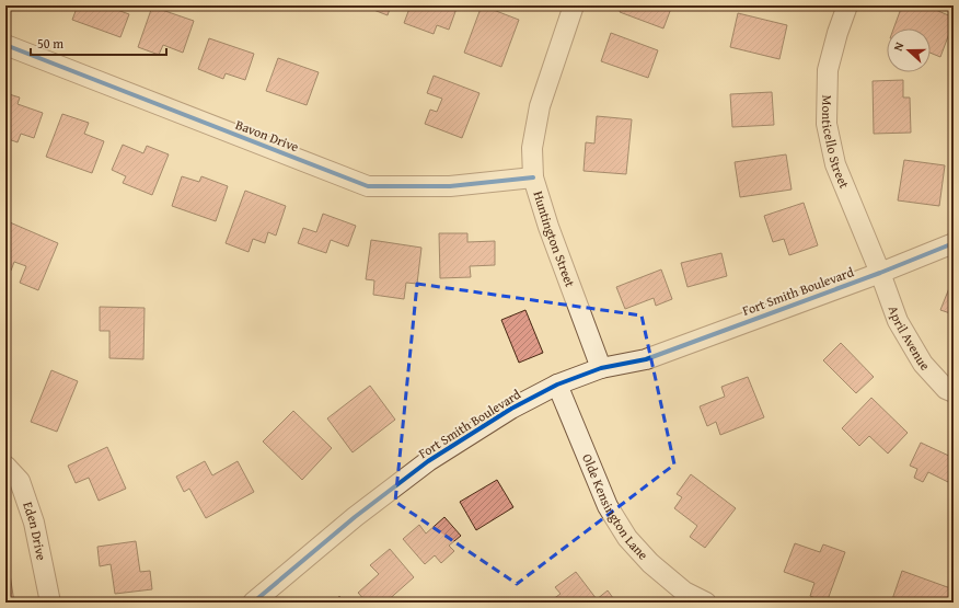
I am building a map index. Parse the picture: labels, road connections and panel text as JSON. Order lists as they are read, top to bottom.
{
  "streets": {
    "street": [
      "Bavon Drive",
      "Monticello Street",
      "Huntington Street",
      "Fort Smith Boulevard",
      "April Avenue",
      "Olde Kensington Lane",
      "Eden Drive"
    ]
  },
  "crossings": [
    ["Bavon Drive", "Huntington Street"],
    ["Monticello Street", "Fort Smith Boulevard"],
    ["Monticello Street", "April Avenue"],
    ["Huntington Street", "Fort Smith Boulevard"],
    ["Fort Smith Boulevard", "April Avenue"],
    ["Fort Smith Boulevard", "Olde Kensington Lane"]
  ],
  "scale_bar": "50 m",
  "north": "left"
}
